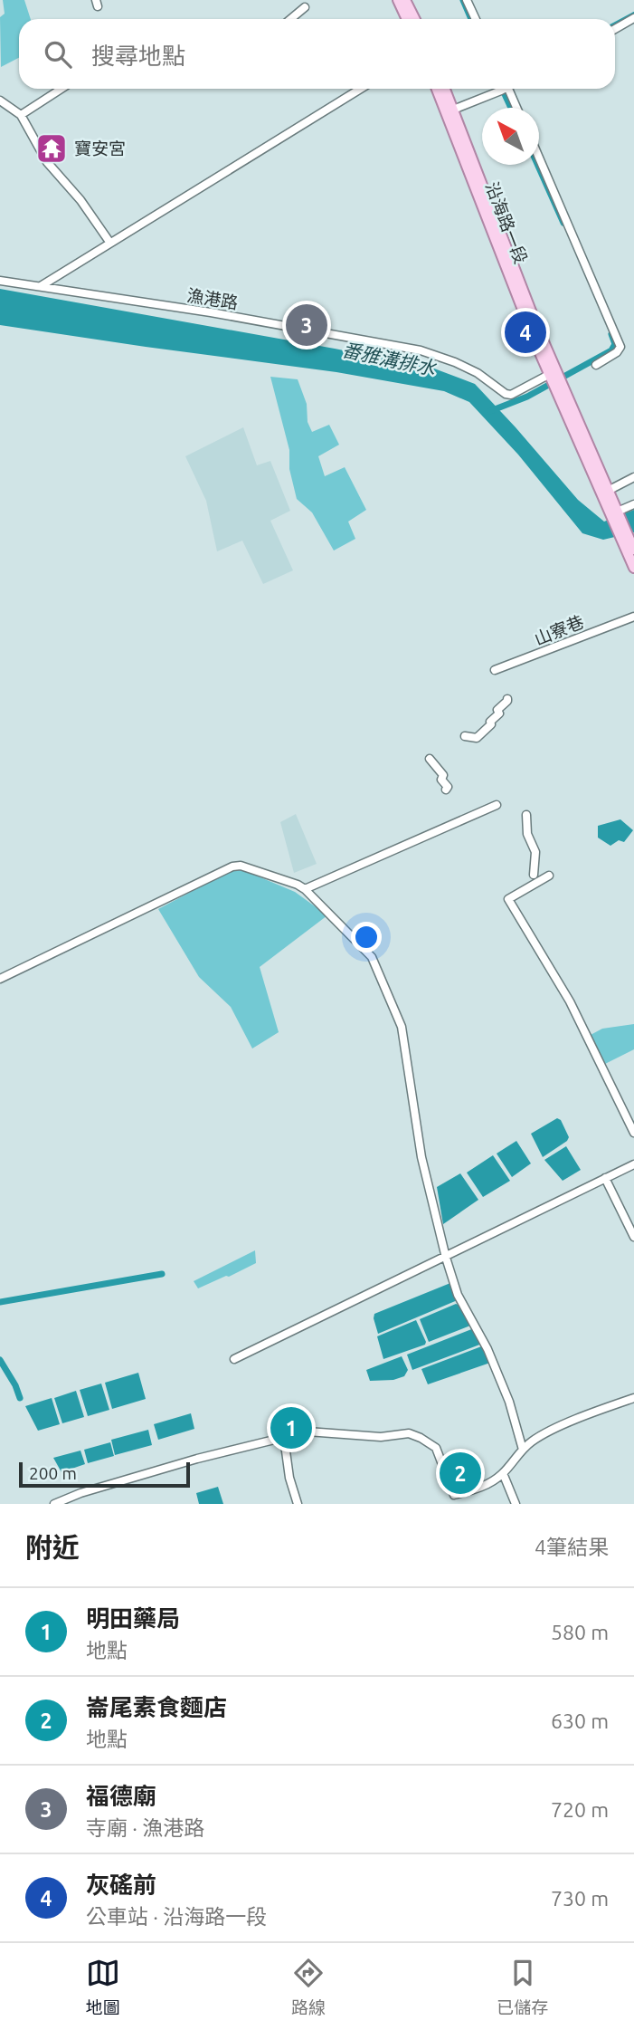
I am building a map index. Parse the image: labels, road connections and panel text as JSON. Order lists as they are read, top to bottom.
{
  "streets": {
    "main road": ["沿海路一段"],
    "street": ["漁港路", "山寮巷"]
  },
  "crossings": [
    ["沿海路一段", "漁港路"]
  ],
  "water": ["番雅溝排水"],
  "places": {
    "temple": ["寶安宮"]
  },
  "scale_bar": "200 m",
  "north": "top left",
  "page": {
    "search": "搜尋地點",
    "pins": [
      "3",
      "4",
      "1",
      "2"
    ],
    "scale": "200 m",
    "heading": ["附近", "4筆結果"],
    "list": [
      {
        "mark": "1",
        "name": "明田藥局",
        "note": "地點",
        "value": "580 m"
      },
      {
        "mark": "2",
        "name": "崙尾素食麵店",
        "note": "地點",
        "value": "630 m"
      },
      {
        "mark": "3",
        "name": "福德廟",
        "note": "寺廟 · 漁港路",
        "value": "720 m"
      },
      {
        "mark": "4",
        "name": "灰磘前",
        "note": "公車站 · 沿海路一段",
        "value": "730 m"
      }
    ],
    "nav": ["地圖", "路線", "已儲存"]
  }
}
